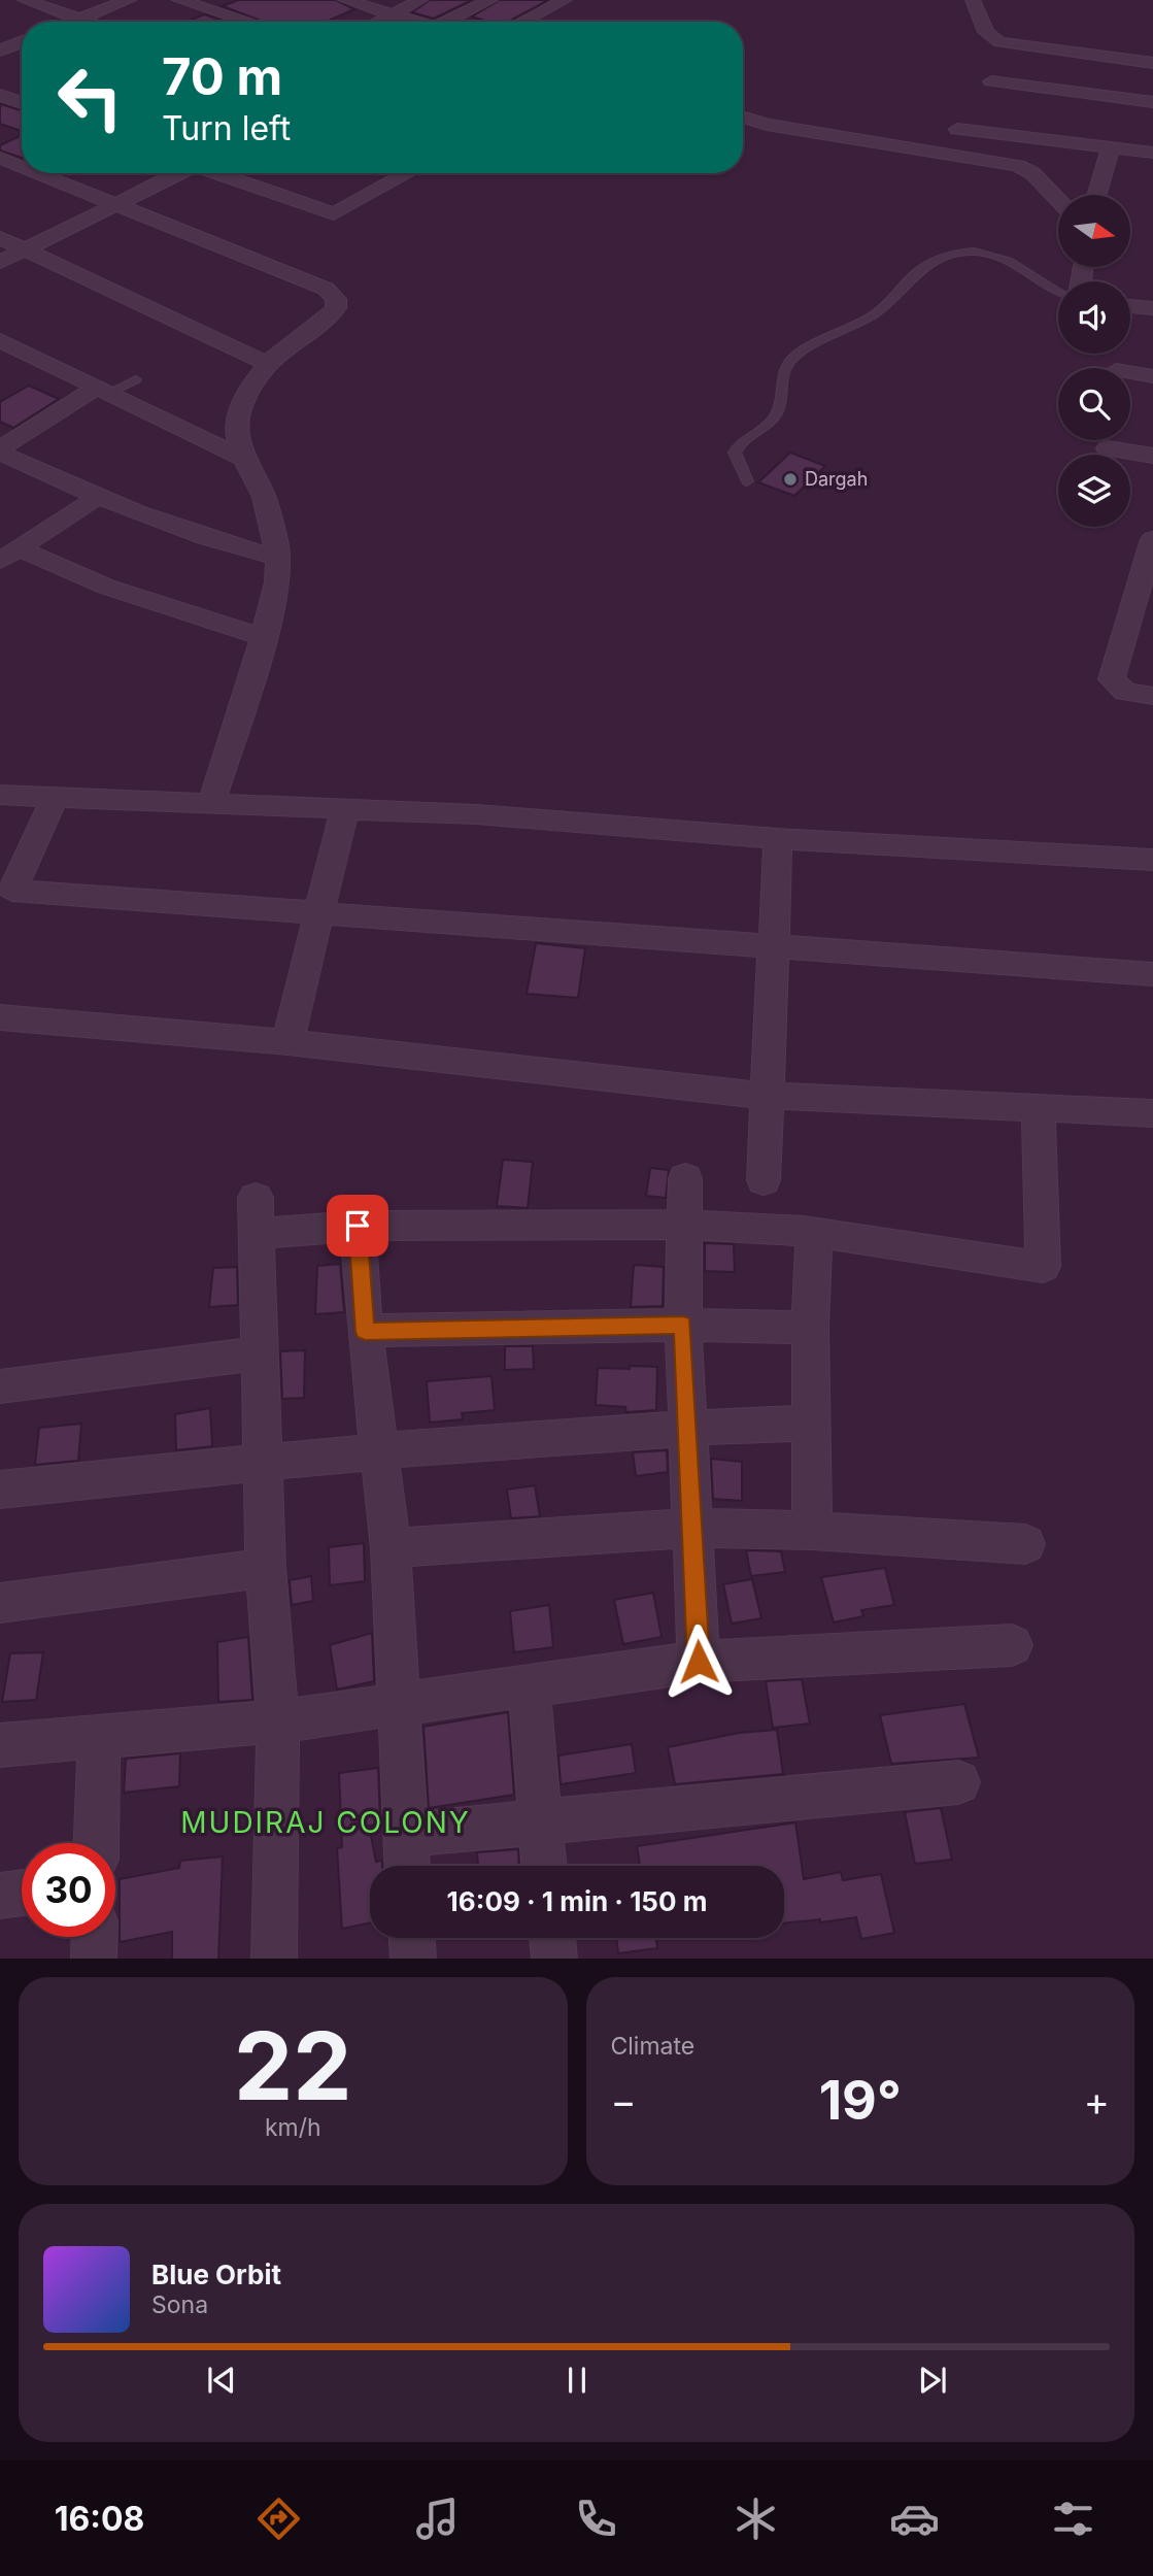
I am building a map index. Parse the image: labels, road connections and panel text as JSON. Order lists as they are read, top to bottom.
{
  "districts": ["MUDIRAJ COLONY"],
  "places": ["Dargah"],
  "north": "right",
  "page": {
    "turn": ["70 m", "Turn left"],
    "limit": "30",
    "trip": "16:09 · 1 min · 150 m",
    "tile": [
      ["22", "km/h"],
      "Climate"
    ],
    "heat": ["−", "19°", "+"],
    "song": ["Blue Orbit", "Sona"],
    "tabs": "16:08"
  }
}
